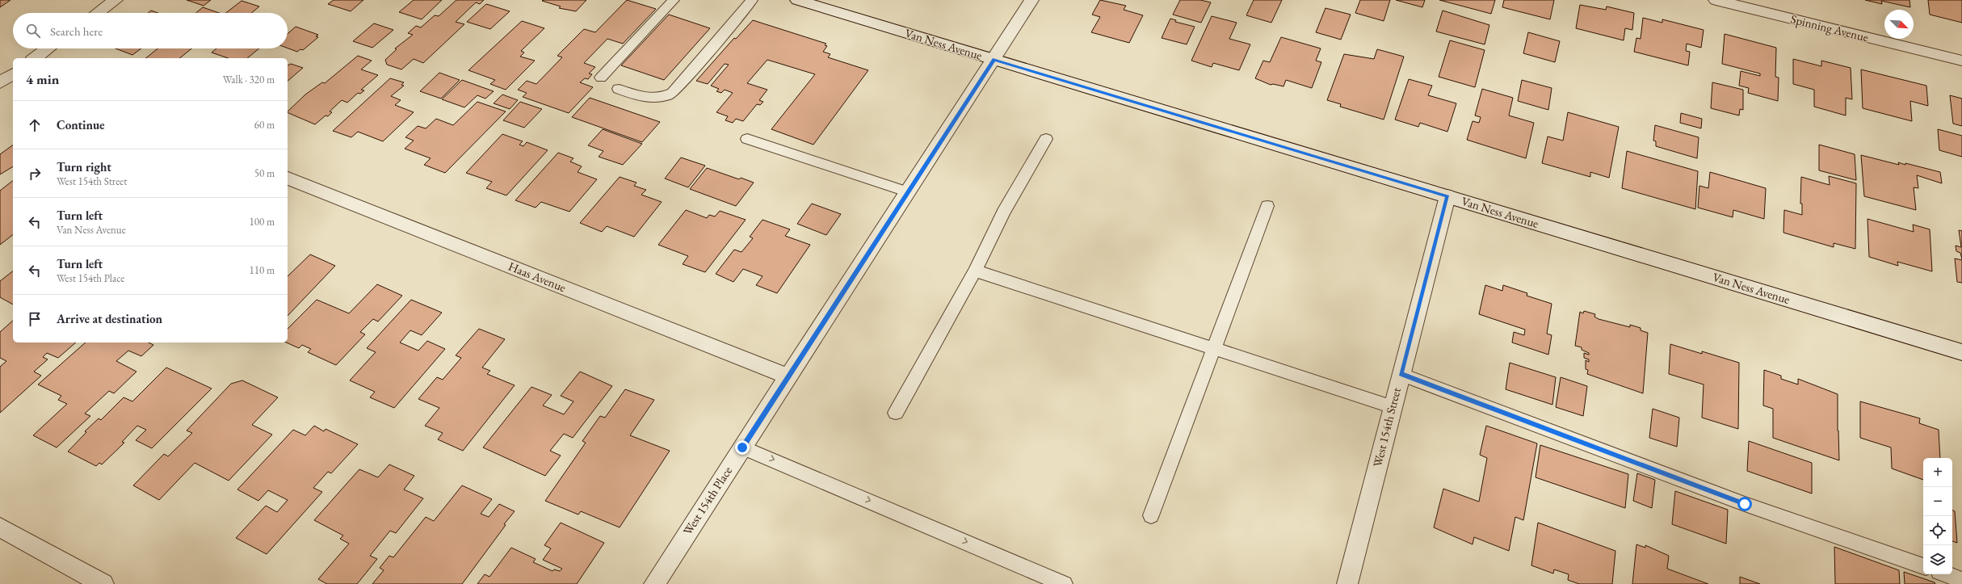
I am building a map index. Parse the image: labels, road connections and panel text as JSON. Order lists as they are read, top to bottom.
{
  "streets": {
    "street": [
      "Spinning Avenue",
      "Van Ness Avenue",
      "Haas Avenue",
      "West 154th Street",
      "West 154th Place"
    ]
  },
  "crossings": [
    ["Van Ness Avenue", "West 154th Street"],
    ["Van Ness Avenue", "West 154th Place"],
    ["Haas Avenue", "West 154th Place"]
  ],
  "north": "bottom right",
  "page": {
    "search": "Search here",
    "heading": ["4 min", "Walk · 320 m"],
    "list": [
      ["Continue", "60 m"],
      ["Turn right", "West 154th Street", "50 m"],
      ["Turn left", "Van Ness Avenue", "100 m"],
      ["Turn left", "West 154th Place", "110 m"],
      "Arrive at destination"
    ],
    "map_buttons": ["+", "−"]
  }
}
